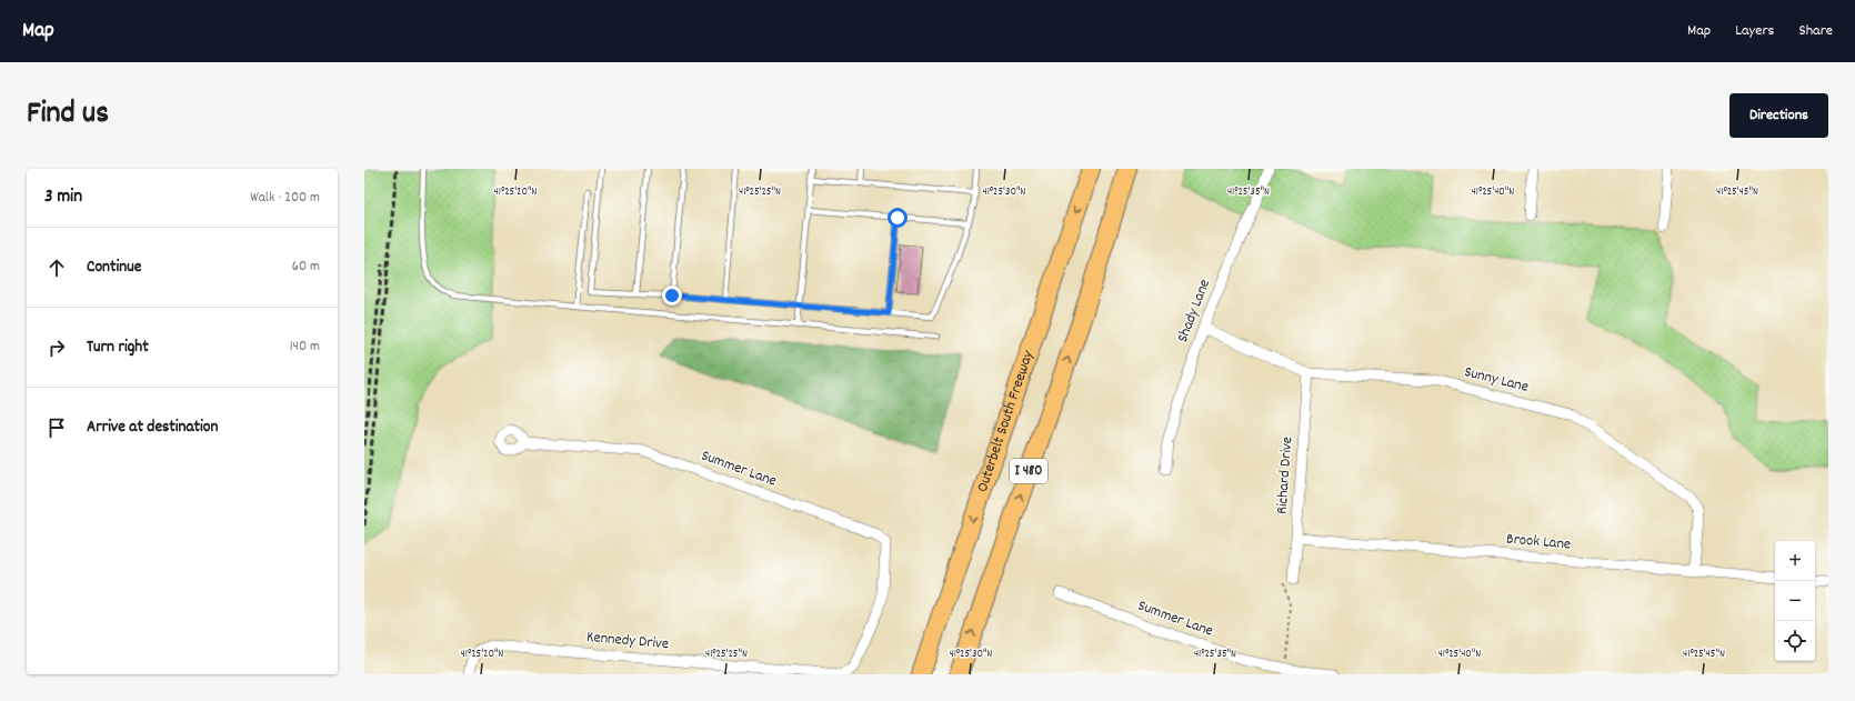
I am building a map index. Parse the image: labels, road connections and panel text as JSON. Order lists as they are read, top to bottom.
{
  "streets": {
    "highway": ["Outerbelt South Freeway", "I 480"],
    "street": [
      "Shady Lane",
      "Sunny Lane",
      "Summer Lane",
      "Richard Drive",
      "Brook Lane",
      "Kennedy Drive"
    ]
  },
  "crossings": [
    ["Shady Lane", "Sunny Lane"],
    ["Sunny Lane", "Richard Drive"],
    ["Sunny Lane", "Brook Lane"],
    ["Summer Lane", "Kennedy Drive"],
    ["Richard Drive", "Brook Lane"]
  ],
  "page": {
    "header": "Map",
    "nav": ["Map", "Layers", "Share"],
    "title": "Find us",
    "buttons": "Directions",
    "heading": ["3 min", "Walk · 200 m"],
    "list": [
      ["Continue", "60 m"],
      ["Turn right", "140 m"],
      "Arrive at destination"
    ],
    "map_buttons": ["+", "−"]
  },
  "coordinates": [
    "41°25'20\"N",
    "41°25'25\"N",
    "41°25'30\"N",
    "41°25'35\"N",
    "41°25'40\"N",
    "41°25'45\"N"
  ]
}
